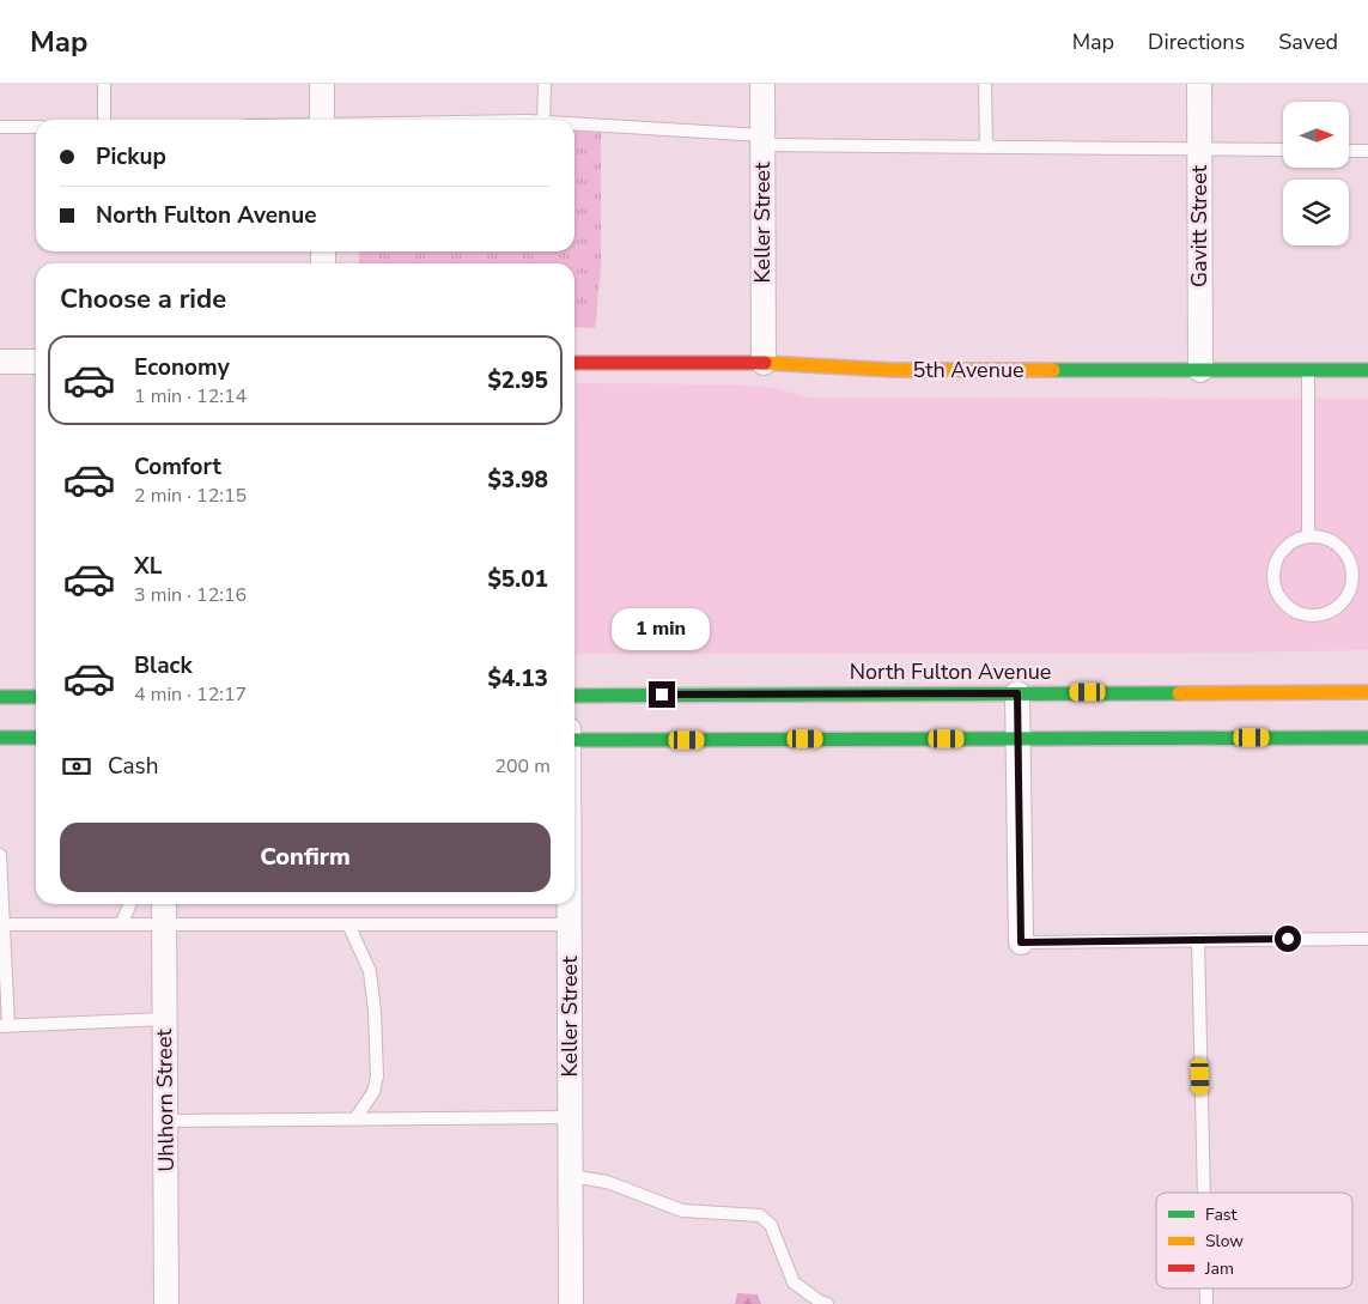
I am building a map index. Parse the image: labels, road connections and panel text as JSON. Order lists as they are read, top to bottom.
{
  "streets": {
    "main road": ["5th Avenue", "North Fulton Avenue"],
    "street": ["Keller Street", "Gavitt Street", "Uhlhorn Street"]
  },
  "crossings": [
    ["Keller Street", "5th Avenue"],
    ["Gavitt Street", "5th Avenue"]
  ],
  "legend": ["Fast", "Slow", "Jam"],
  "north": "right",
  "page": {
    "header": "Map",
    "nav": ["Map", "Directions", "Saved"],
    "banner": ["Pickup", "North Fulton Avenue"],
    "heading": "Choose a ride",
    "list": [
      {
        "name": "Economy",
        "note": "1 min · 12:14",
        "value": "$2.95"
      },
      {
        "name": "Comfort",
        "note": "2 min · 12:15",
        "value": "$3.98"
      },
      {
        "name": "XL",
        "note": "3 min · 12:16",
        "value": "$5.01"
      },
      {
        "name": "Black",
        "note": "4 min · 12:17",
        "value": "$4.13"
      }
    ],
    "bubble": "1 min",
    "pay": ["Cash", "200 m"],
    "buttons": "Confirm"
  }
}
